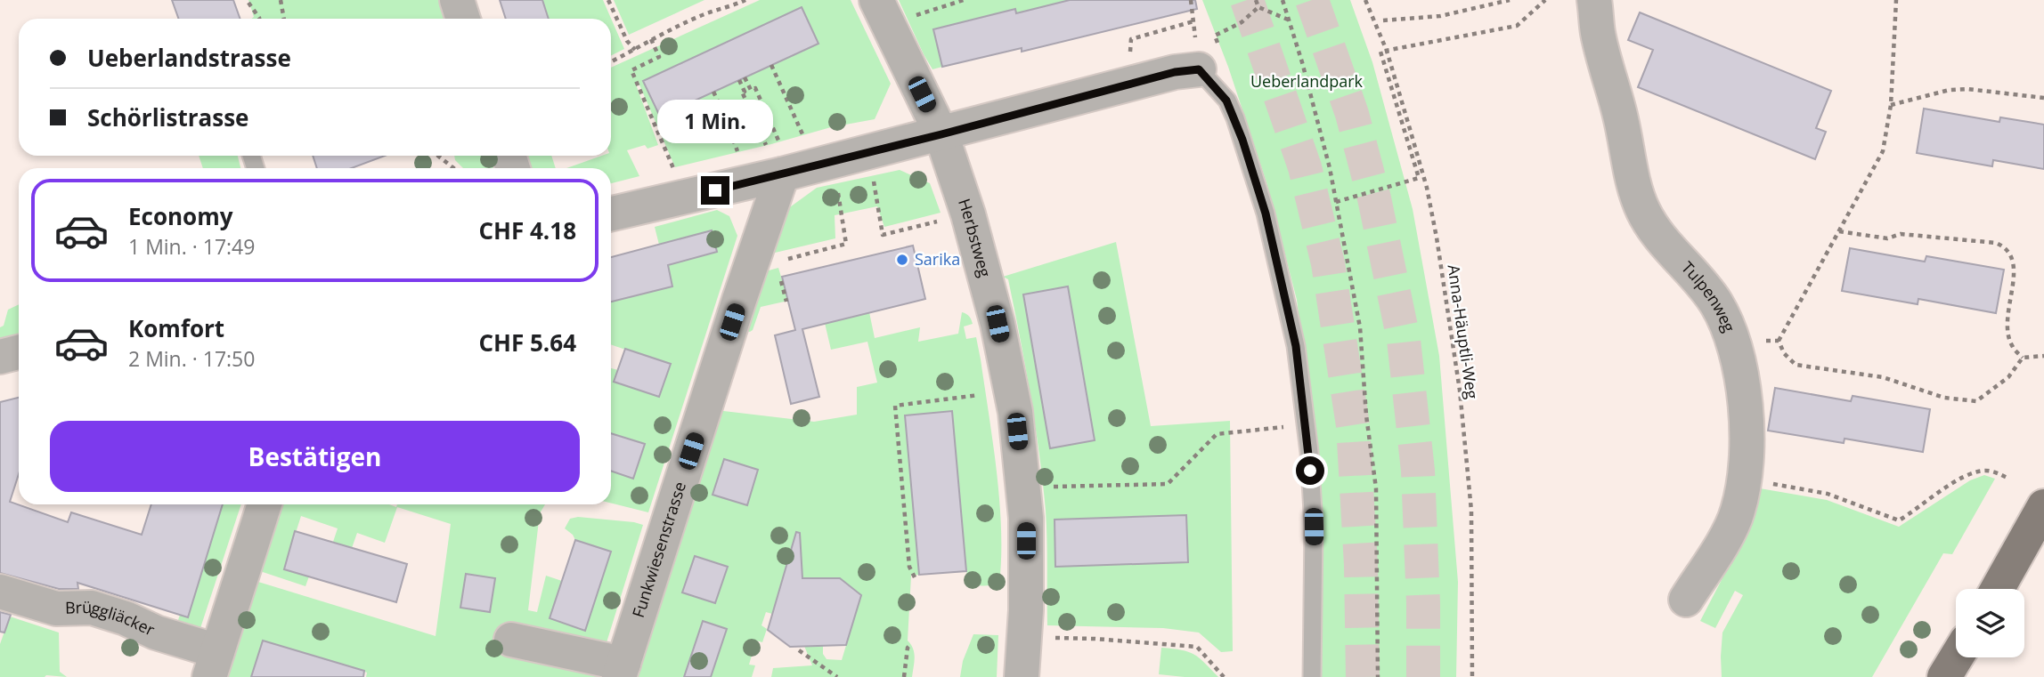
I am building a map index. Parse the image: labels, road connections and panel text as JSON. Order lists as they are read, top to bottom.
{
  "streets": {
    "street": [
      "Herbstweg",
      "Tulpenweg",
      "Funkwiesenstrasse",
      "Brüggliäcker"
    ],
    "path": ["Anna-Häuptli-Weg"]
  },
  "parks": ["Ueberlandpark"],
  "places": ["Sarika"],
  "page": {
    "banner": ["Ueberlandstrasse", "Schörlistrasse"],
    "bubble": "1 Min.",
    "list": [
      {
        "name": "Economy",
        "note": "1 Min. · 17:49",
        "value": "CHF 4.18"
      },
      {
        "name": "Komfort",
        "note": "2 Min. · 17:50",
        "value": "CHF 5.64"
      }
    ],
    "buttons": "Bestätigen"
  }
}
